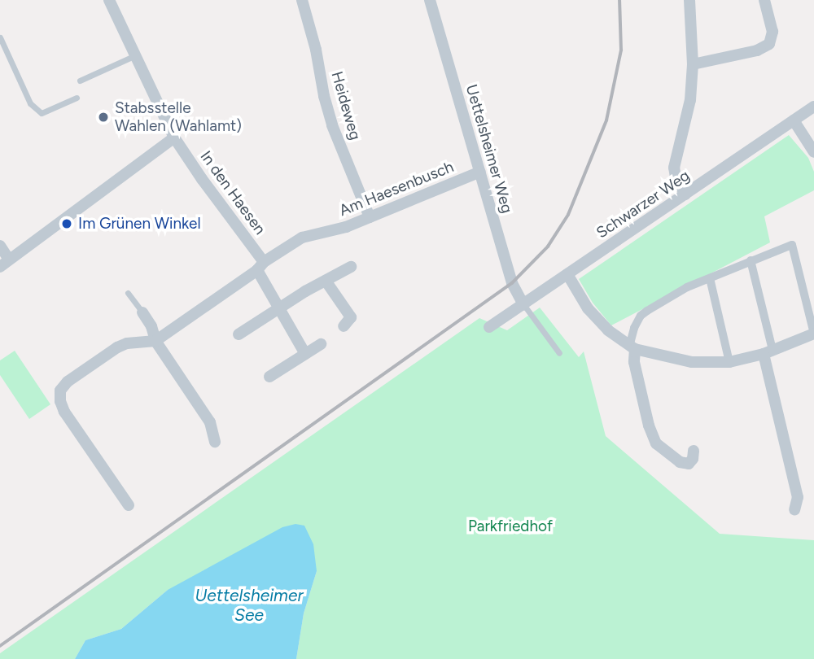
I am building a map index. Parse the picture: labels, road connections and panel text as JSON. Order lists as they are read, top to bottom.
{
  "streets": {
    "street": [
      "Heideweg",
      "Uettelsheimer Weg",
      "Am Haesenbusch",
      "In den Haesen",
      "Schwarzer Weg"
    ]
  },
  "crossings": [
    ["Heideweg", "Am Haesenbusch"],
    ["Uettelsheimer Weg", "Am Haesenbusch"],
    ["Uettelsheimer Weg", "Schwarzer Weg"],
    ["Am Haesenbusch", "In den Haesen"]
  ],
  "water": ["Uettelsheimer See"],
  "parks": ["Parkfriedhof"],
  "places": ["Stabsstelle Wahlen (Wahlamt)", "Im Grünen Winkel"]
}
